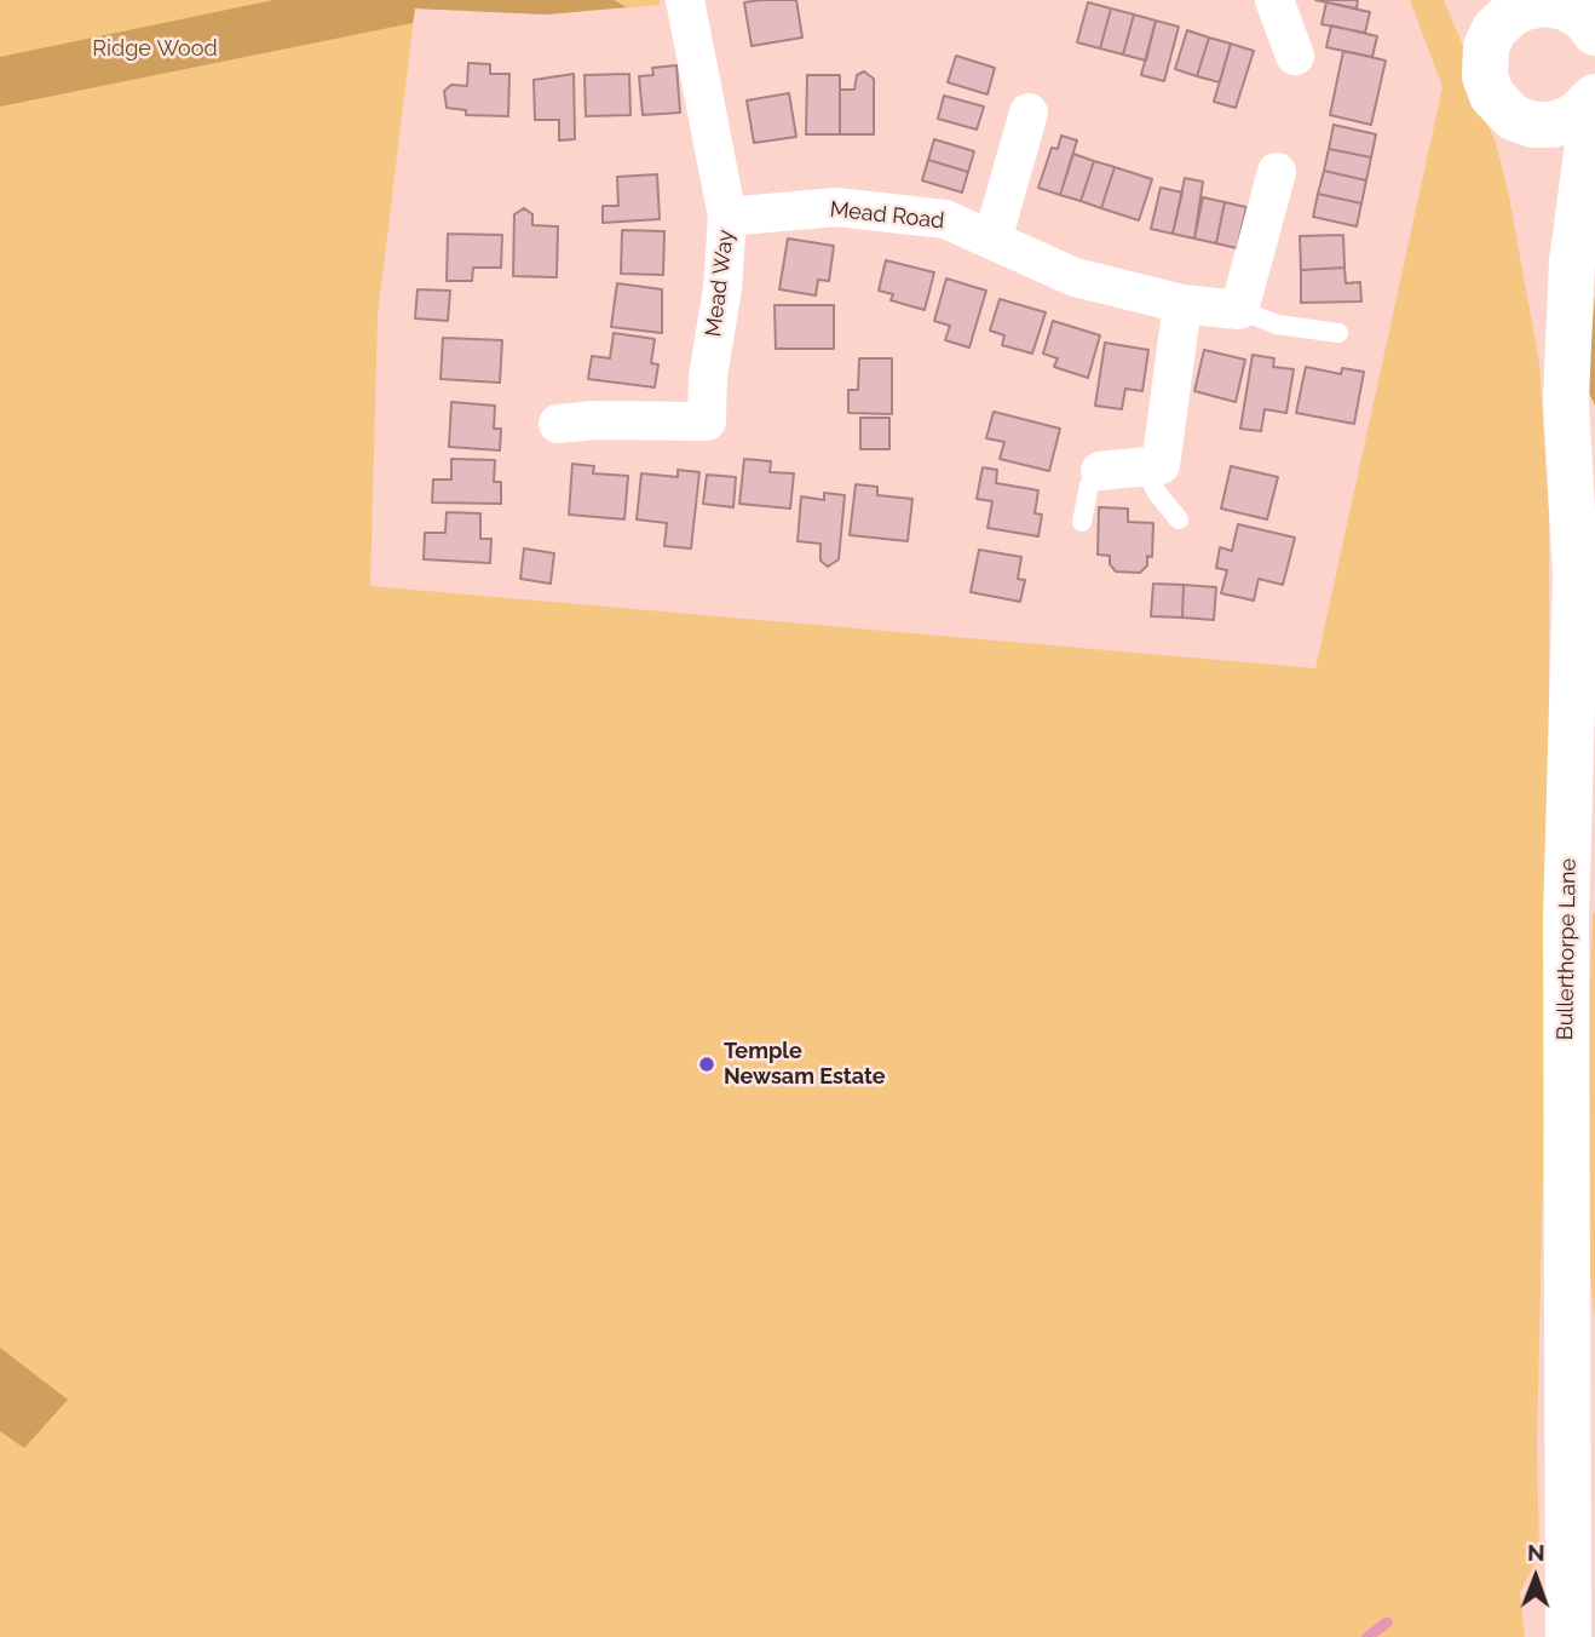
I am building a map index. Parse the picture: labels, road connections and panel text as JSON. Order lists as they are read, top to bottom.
{
  "streets": {
    "street": ["Mead Road", "Mead Way", "Bullerthorpe Lane"]
  },
  "crossings": [
    ["Mead Road", "Mead Way"]
  ],
  "parks": ["Ridge Wood"],
  "places": ["Temple Newsam Estate"],
  "north": "top"
}
